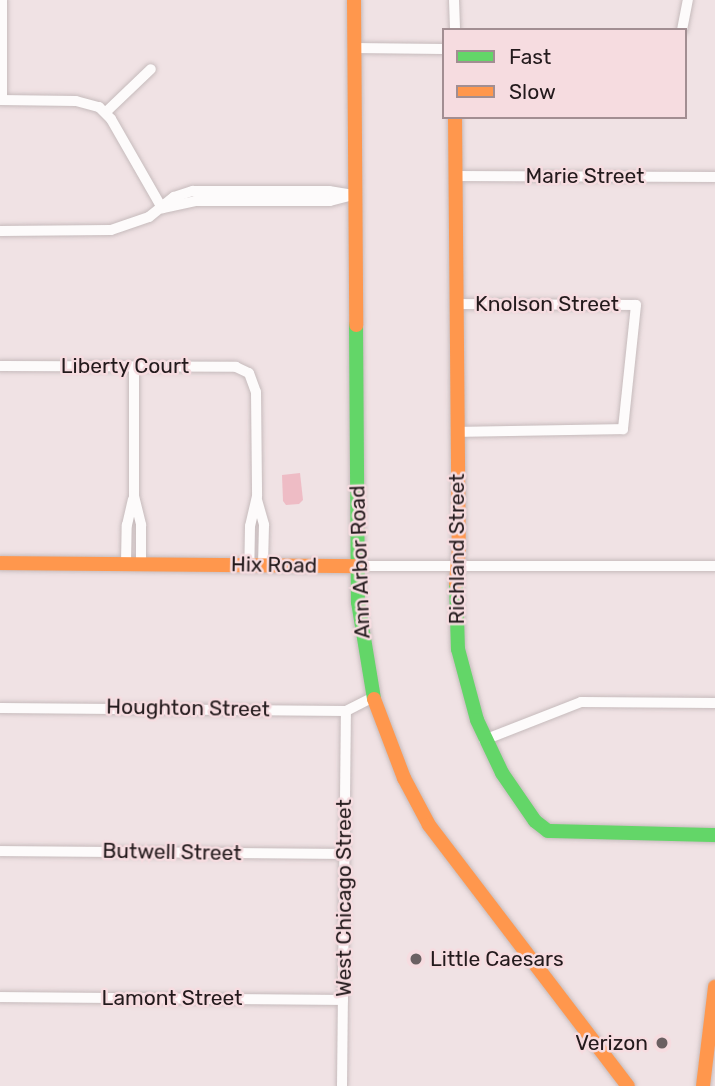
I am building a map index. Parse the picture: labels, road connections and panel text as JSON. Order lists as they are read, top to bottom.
{
  "streets": {
    "street": [
      "Marie Street",
      "Knolson Street",
      "Liberty Court",
      "Richland Street",
      "Ann Arbor Road",
      "Hix Road",
      "Houghton Street",
      "Butwell Street",
      "West Chicago Street",
      "Lamont Street"
    ]
  },
  "crossings": [
    ["Marie Street", "Richland Street"],
    ["Knolson Street", "Richland Street"],
    ["Liberty Court", "Hix Road"],
    ["Richland Street", "Hix Road"],
    ["Ann Arbor Road", "Hix Road"],
    ["Ann Arbor Road", "Houghton Street"],
    ["Houghton Street", "West Chicago Street"],
    ["Butwell Street", "West Chicago Street"],
    ["West Chicago Street", "Lamont Street"]
  ],
  "places": ["Little Caesars", "Verizon"],
  "legend": ["Fast", "Slow"]
}
